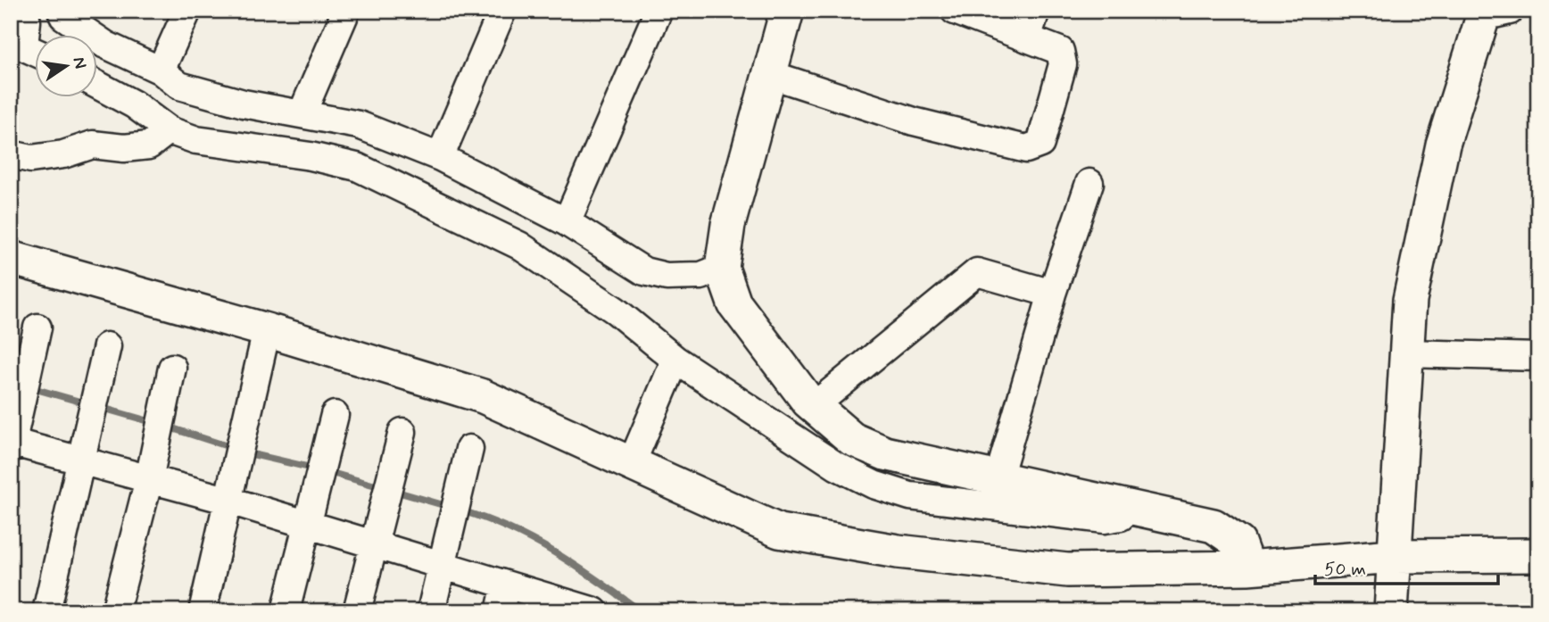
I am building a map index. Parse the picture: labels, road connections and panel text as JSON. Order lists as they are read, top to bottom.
{
  "scale_bar": "50 m",
  "north": "right"
}
